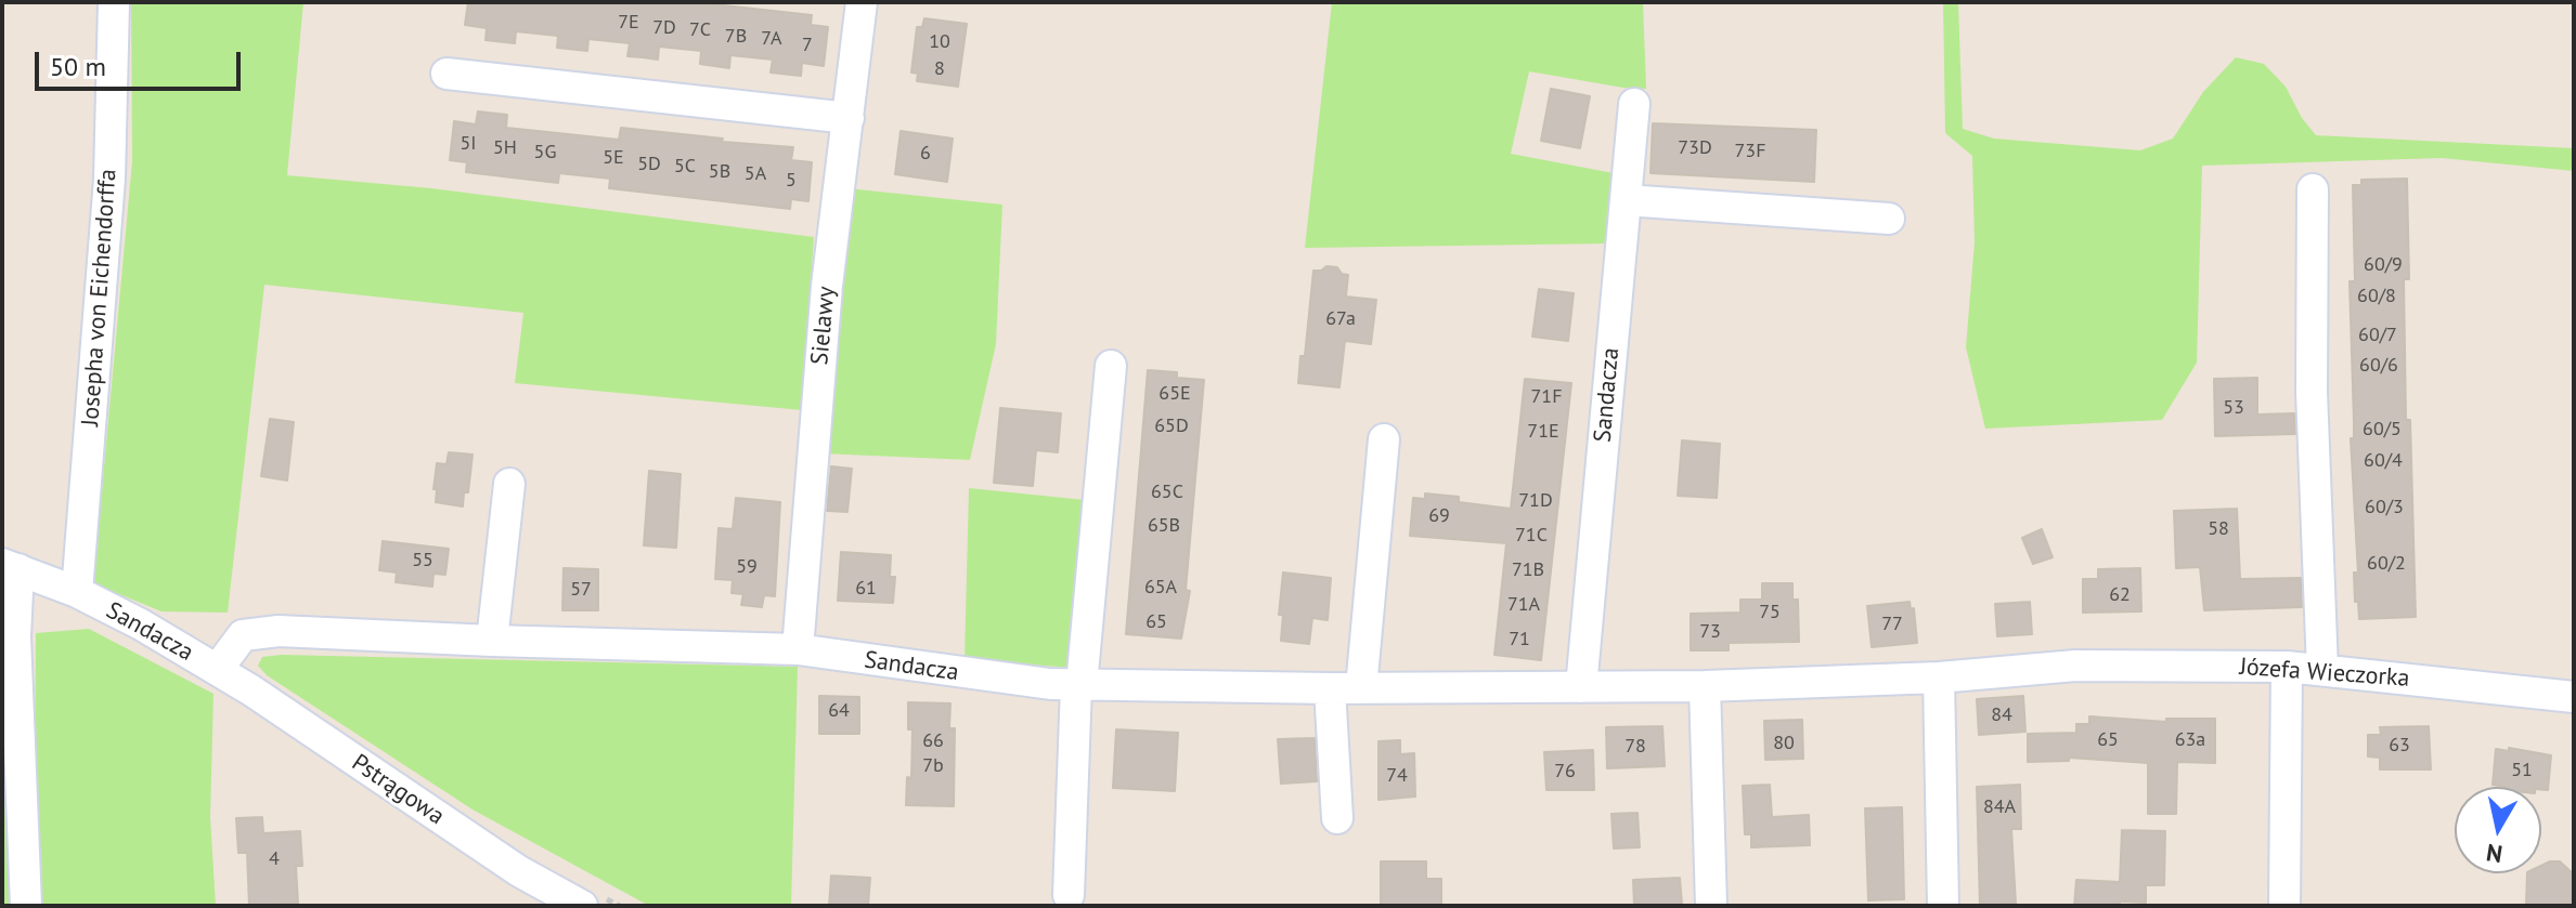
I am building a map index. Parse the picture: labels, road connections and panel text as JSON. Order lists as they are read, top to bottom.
{
  "streets": {
    "street": [
      "Josepha von Eichendorffa",
      "Sielawy",
      "Sandacza",
      "Józefa Wieczorka",
      "Pstrągowa"
    ]
  },
  "crossings": [
    ["Josepha von Eichendorffa", "Sandacza"],
    ["Sielawy", "Sandacza"],
    ["Sandacza", "Józefa Wieczorka"],
    ["Sandacza", "Pstrągowa"]
  ],
  "house_numbers": [
    "7E",
    "7D",
    "7C",
    "7B",
    "7A",
    "10",
    "7",
    "8",
    "5I",
    "5H",
    "73D",
    "73F",
    "5G",
    "6",
    "5E",
    "5D",
    "5C",
    "5B",
    "5A",
    "5",
    "60/9",
    "60/8",
    "67a",
    "60/7",
    "60/6",
    "65E",
    "71F",
    "53",
    "65D",
    "60/5",
    "71E",
    "60/4",
    "65C",
    "71D",
    "60/3",
    "69",
    "65B",
    "58",
    "71C",
    "55",
    "60/2",
    "59",
    "71B",
    "65A",
    "61",
    "57",
    "62",
    "71A",
    "75",
    "65",
    "77",
    "73",
    "71",
    "64",
    "84",
    "65",
    "63a",
    "66",
    "80",
    "63",
    "78",
    "7b",
    "51",
    "76",
    "74",
    "84A",
    "4"
  ],
  "scale_bar": "50 m",
  "north": "bottom"
}
